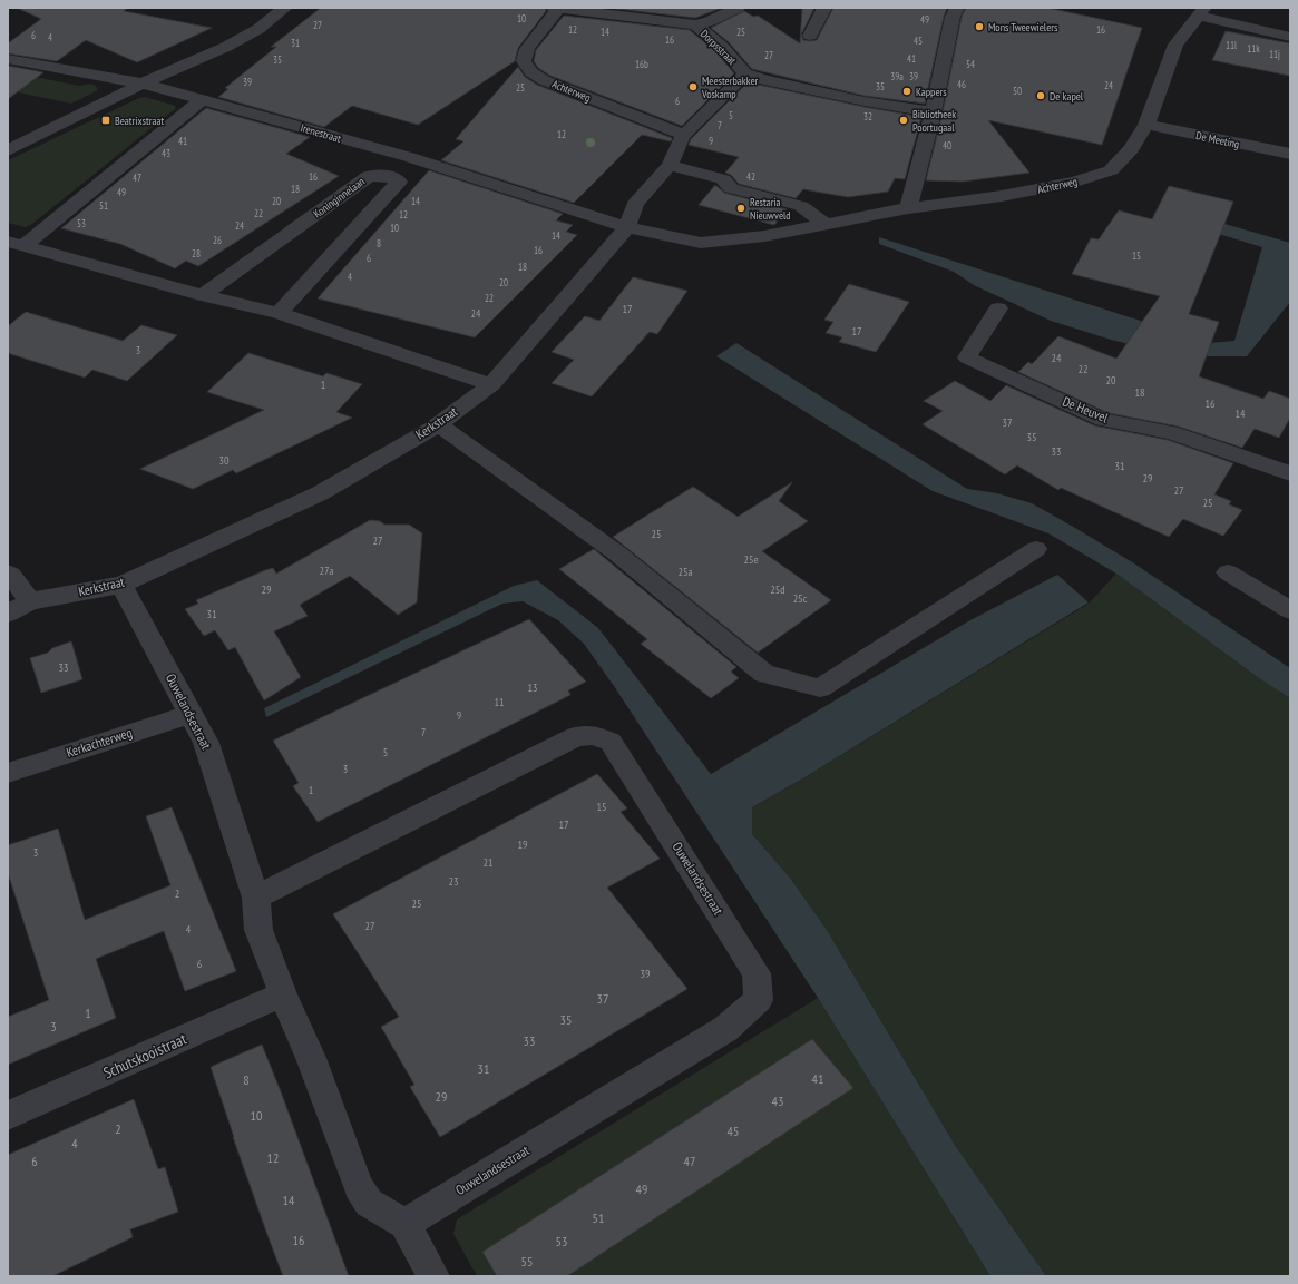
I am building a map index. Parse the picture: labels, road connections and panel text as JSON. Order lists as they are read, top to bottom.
{
  "streets": {
    "street": [
      "Dorpsstraat",
      "Achterweg",
      "Irenestraat",
      "De Meeting",
      "Koninginnelaan",
      "De Heuvel",
      "Kerkstraat",
      "Ouwelandsestraat",
      "Kerkachterweg",
      "Schutskooistraat"
    ]
  },
  "crossings": [
    ["Dorpsstraat", "Achterweg"],
    ["Dorpsstraat", "Kerkstraat"],
    ["Achterweg", "Irenestraat"],
    ["Achterweg", "De Meeting"],
    ["Achterweg", "Kerkstraat"],
    ["Irenestraat", "Kerkstraat"],
    ["Kerkstraat", "Ouwelandsestraat"],
    ["Ouwelandsestraat", "Kerkachterweg"],
    ["Ouwelandsestraat", "Schutskooistraat"]
  ],
  "places": {
    "other": [
      "Mons Tweewielers",
      "Meesterbakker Voskamp",
      "Kappers",
      "De kapel",
      "Bibliotheek Poortugaal",
      "Restaria Nieuwveld"
    ],
    "transit": ["Beatrixstraat"]
  },
  "house_numbers": [
    "10",
    "49",
    "27",
    "12",
    "16",
    "14",
    "25",
    "6",
    "4",
    "16",
    "45",
    "31",
    "11l",
    "11k",
    "11j",
    "27",
    "41",
    "35",
    "16b",
    "54",
    "39a",
    "39",
    "39",
    "46",
    "24",
    "35",
    "25",
    "50",
    "6",
    "5",
    "32",
    "7",
    "12",
    "41",
    "9",
    "40",
    "43",
    "16",
    "42",
    "47",
    "18",
    "49",
    "20",
    "14",
    "51",
    "22",
    "12",
    "53",
    "24",
    "10",
    "14",
    "26",
    "8",
    "16",
    "28",
    "15",
    "6",
    "18",
    "4",
    "20",
    "22",
    "17",
    "24",
    "17",
    "3",
    "24",
    "22",
    "20",
    "1",
    "18",
    "16",
    "14",
    "37",
    "35",
    "33",
    "30",
    "31",
    "29",
    "27",
    "25",
    "25",
    "27",
    "25e",
    "27a",
    "25a",
    "29",
    "25d",
    "25c",
    "31",
    "33",
    "13",
    "11",
    "9",
    "7",
    "5",
    "3",
    "1",
    "15",
    "17",
    "19",
    "3",
    "21",
    "23",
    "2",
    "25",
    "27",
    "4",
    "6",
    "39",
    "37",
    "1",
    "35",
    "3",
    "33",
    "31",
    "41",
    "8",
    "29",
    "43",
    "10",
    "2",
    "45",
    "4",
    "12",
    "6",
    "47",
    "49",
    "14",
    "51",
    "16",
    "53",
    "55"
  ]
}
